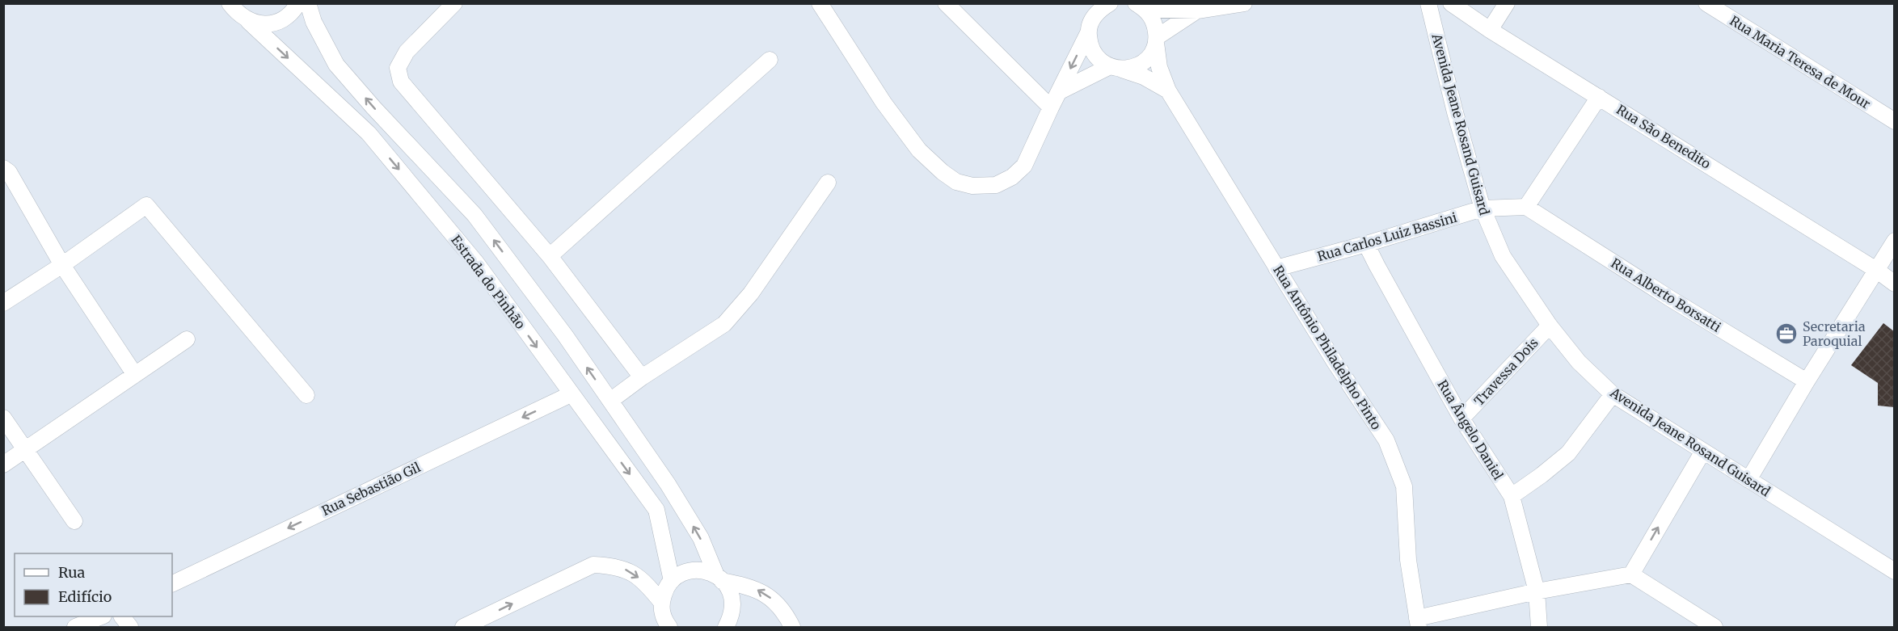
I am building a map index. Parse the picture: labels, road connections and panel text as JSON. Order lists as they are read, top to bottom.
{
  "streets": {
    "street": [
      "Rua Maria Teresa de Mour",
      "Avenida Jeane Rosand Guisard",
      "Rua São Benedito",
      "Rua Carlos Luiz Bassini",
      "Estrada do Pinhão",
      "Rua Alberto Borsatti",
      "Rua Antônio Philadelpho Pinto",
      "Travessa Dois",
      "Rua Ângelo Daniel",
      "Rua Sebastião Gil"
    ]
  },
  "crossings": [
    ["Avenida Jeane Rosand Guisard", "Rua Carlos Luiz Bassini"],
    ["Avenida Jeane Rosand Guisard", "Travessa Dois"],
    ["Rua Carlos Luiz Bassini", "Rua Alberto Borsatti"],
    ["Rua Carlos Luiz Bassini", "Rua Antônio Philadelpho Pinto"],
    ["Rua Carlos Luiz Bassini", "Rua Ângelo Daniel"],
    ["Estrada do Pinhão", "Rua Sebastião Gil"],
    ["Travessa Dois", "Rua Ângelo Daniel"]
  ],
  "one_way": ["Rua Sebastião Gil"],
  "places": {
    "office": ["Secretaria Paroquial"]
  },
  "legend": ["Rua", "Edifício"]
}
